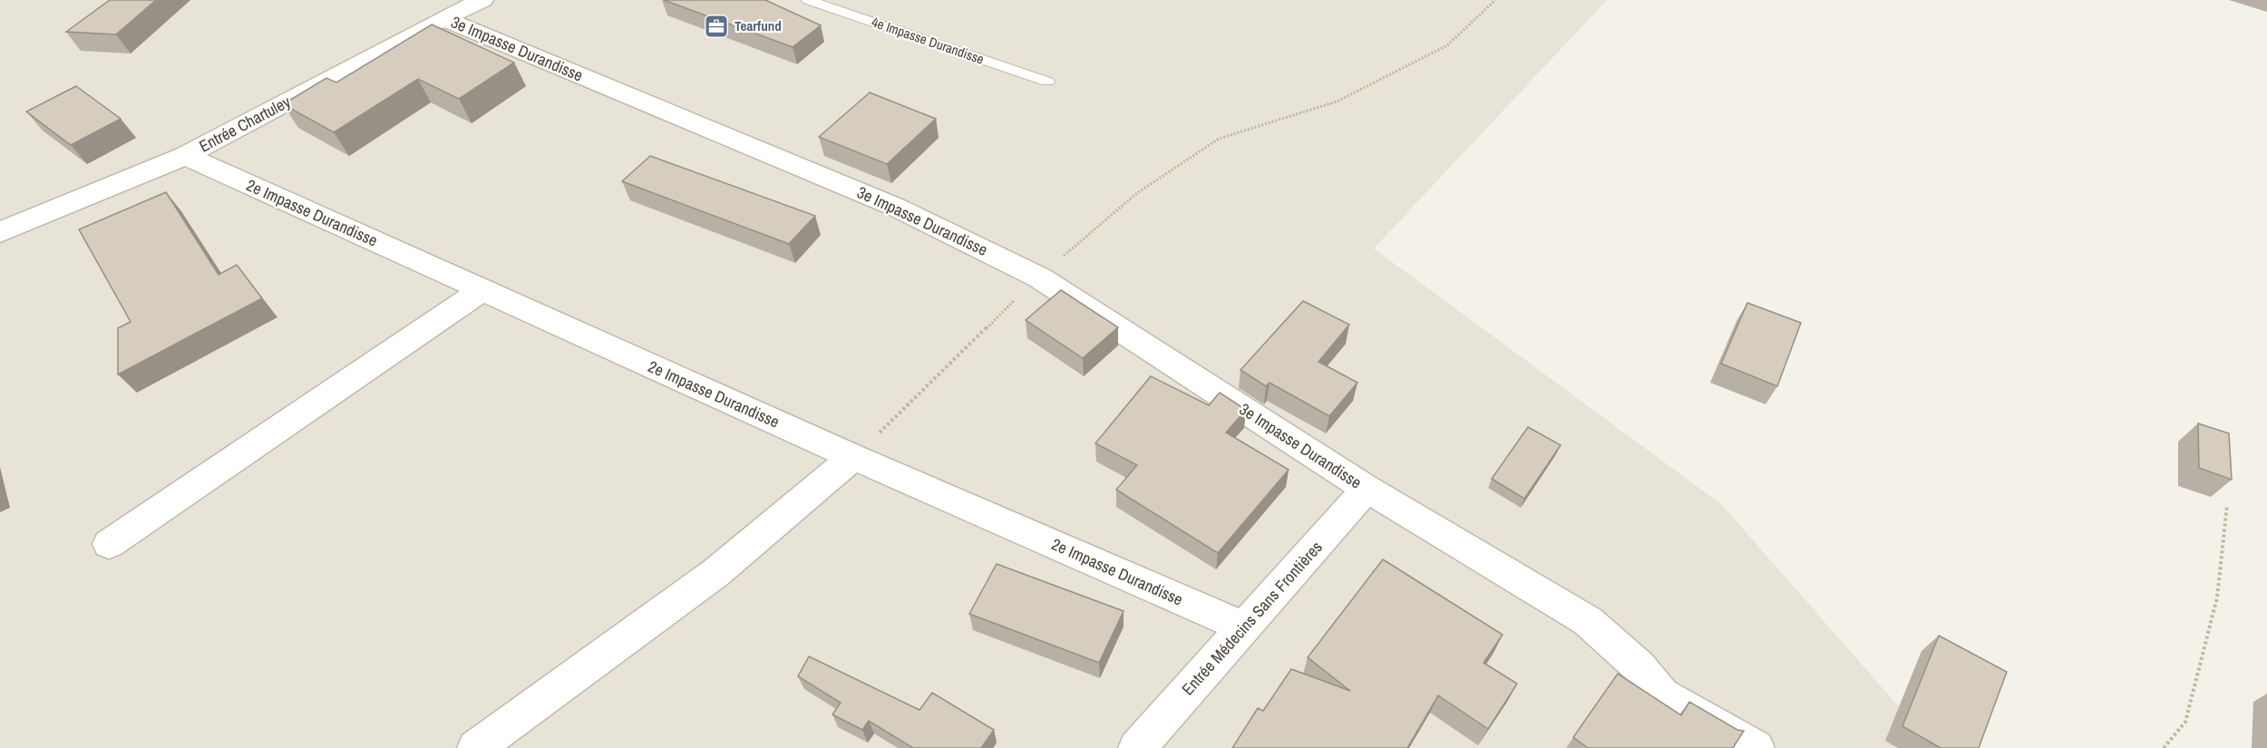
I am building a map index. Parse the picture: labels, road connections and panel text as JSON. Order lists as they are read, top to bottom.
{
  "streets": {
    "street": [
      "3e Impasse Durandisse",
      "Entrée Chartuley",
      "2e Impasse Durandisse",
      "Entrée Médecins Sans Frontières"
    ],
    "lane": ["4e Impasse Durandisse"]
  },
  "crossings": [
    ["3e Impasse Durandisse", "Entrée Chartuley"],
    ["3e Impasse Durandisse", "Entrée Médecins Sans Frontières"],
    ["Entrée Chartuley", "2e Impasse Durandisse"],
    ["2e Impasse Durandisse", "Entrée Médecins Sans Frontières"]
  ],
  "places": {
    "office": ["Tearfund"]
  }
}
